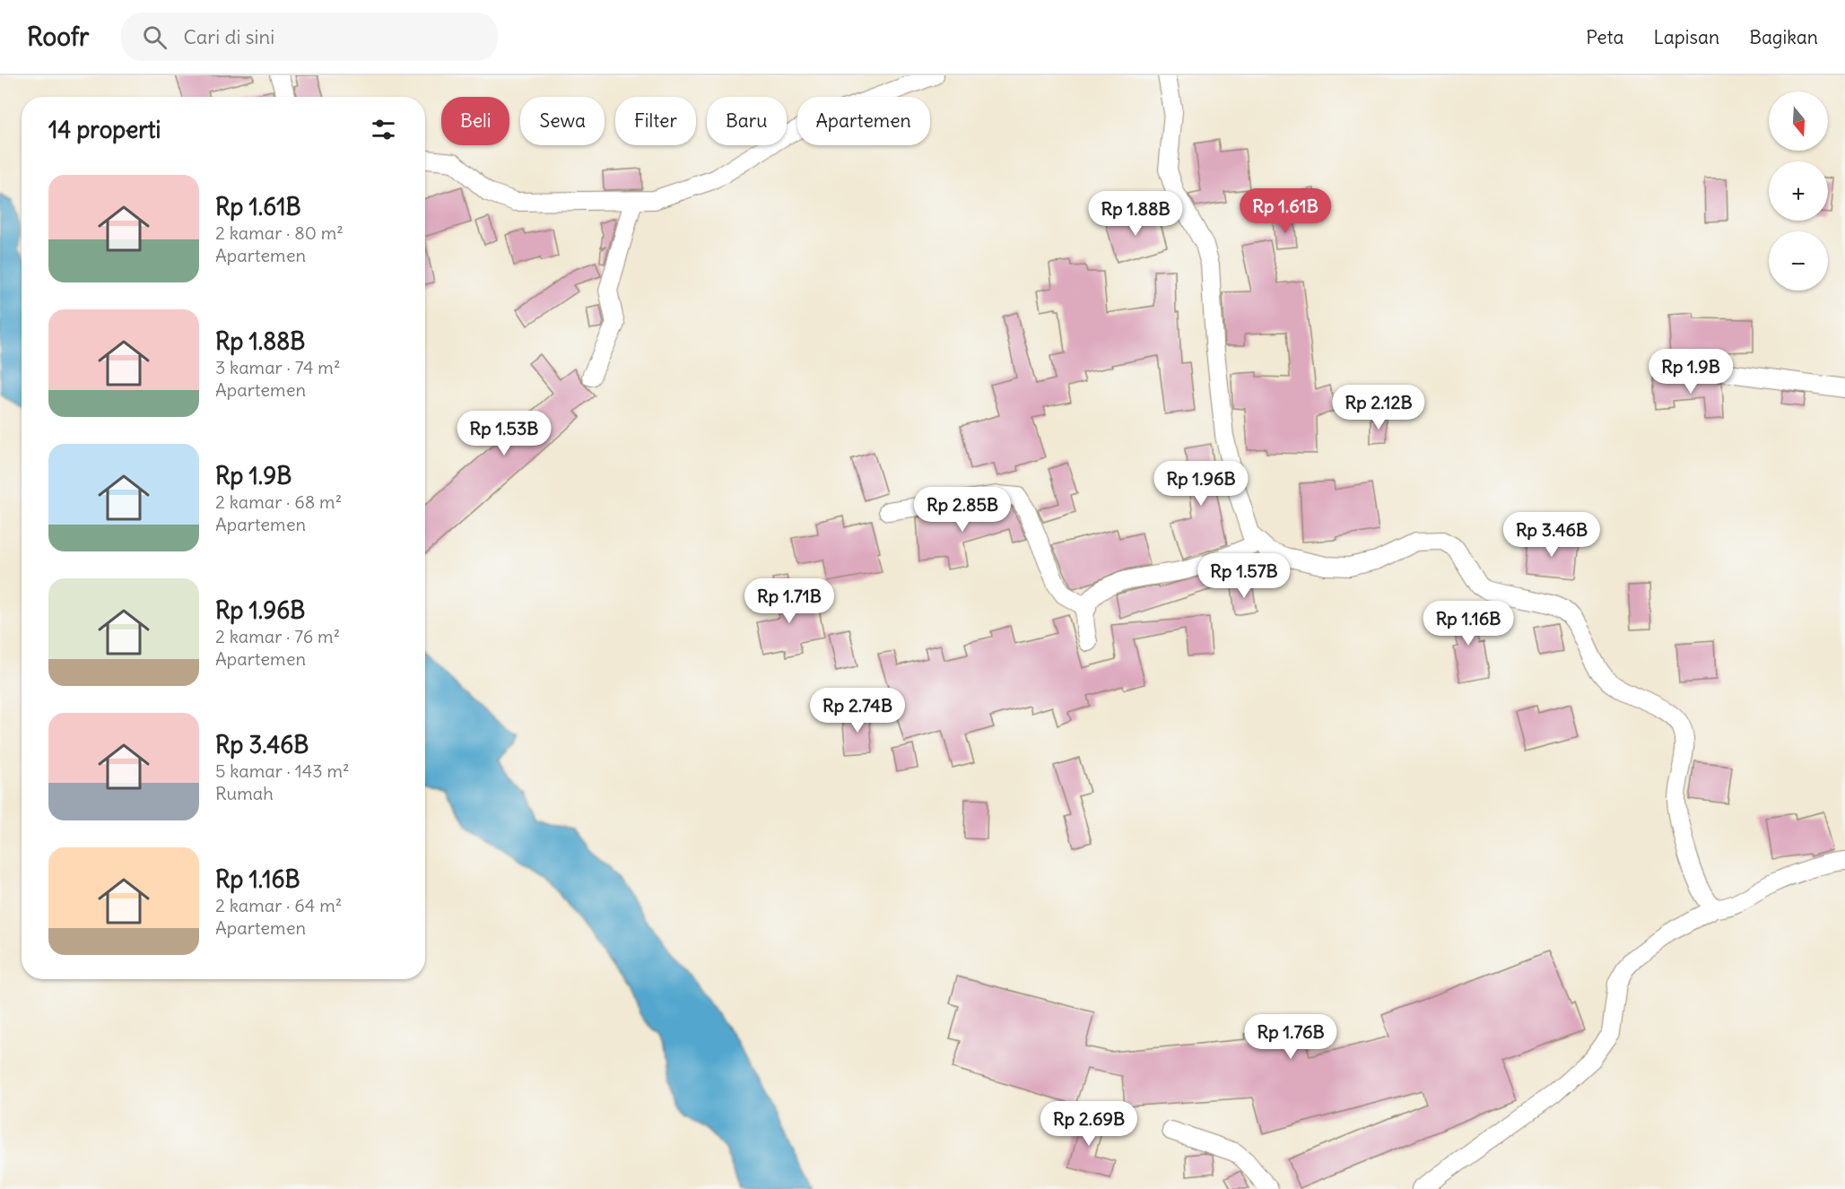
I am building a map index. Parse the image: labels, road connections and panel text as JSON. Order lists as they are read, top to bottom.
{
  "north": "bottom",
  "page": {
    "header": "Roofr",
    "search": "Cari di sini",
    "nav": ["Peta", "Lapisan", "Bagikan"],
    "map_buttons": ["+", "−"],
    "chip": [
      "Beli",
      "Sewa",
      "Filter",
      "Baru",
      "Apartemen"
    ],
    "heading": "14 properti",
    "list": [
      {
        "name": "Rp 1.61B",
        "note": "2 kamar · 80 m² · Apartemen"
      },
      {
        "name": "Rp 1.88B",
        "note": "3 kamar · 74 m² · Apartemen"
      },
      {
        "name": "Rp 1.9B",
        "note": "2 kamar · 68 m² · Apartemen"
      },
      {
        "name": "Rp 1.96B",
        "note": "2 kamar · 76 m² · Apartemen"
      },
      {
        "name": "Rp 3.46B",
        "note": "5 kamar · 143 m² · Rumah"
      },
      {
        "name": "Rp 1.16B",
        "note": "2 kamar · 64 m² · Apartemen"
      }
    ],
    "price": [
      "Rp 1.61B",
      "Rp 1.88B",
      "Rp 1.9B",
      "Rp 2.12B",
      "Rp 1.53B",
      "Rp 1.96B",
      "Rp 2.85B",
      "Rp 3.46B",
      "Rp 1.57B",
      "Rp 1.71B",
      "Rp 1.16B",
      "Rp 2.74B",
      "Rp 1.76B",
      "Rp 2.69B"
    ]
  }
}
